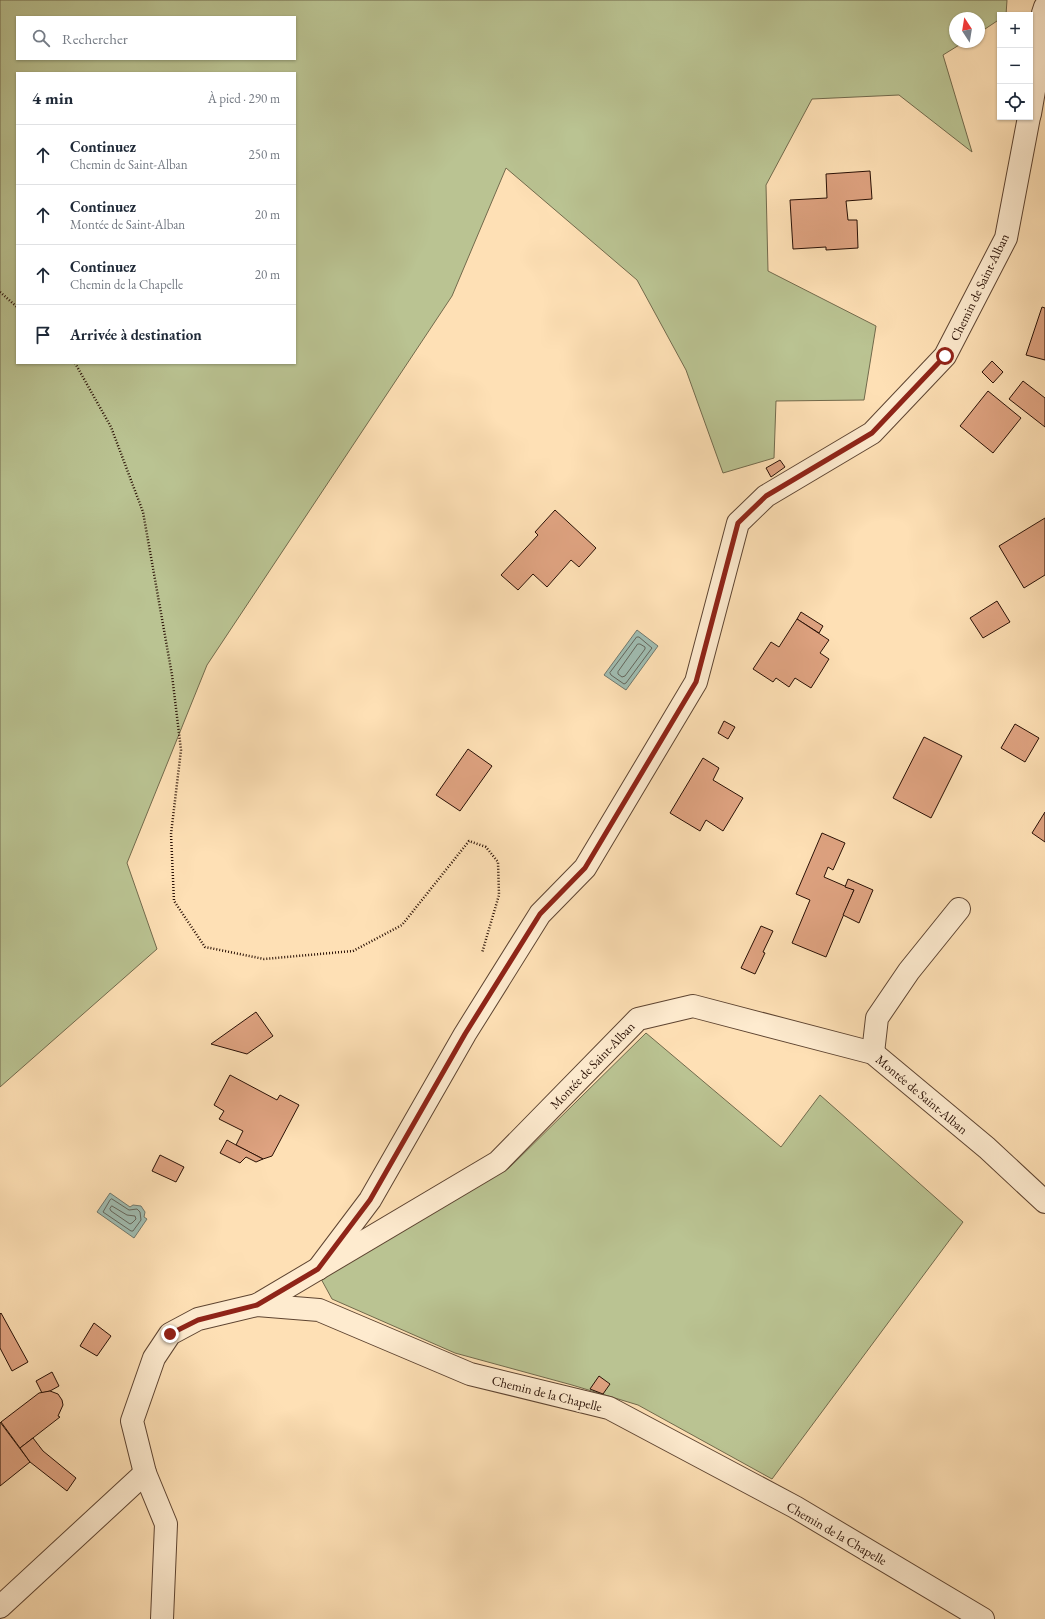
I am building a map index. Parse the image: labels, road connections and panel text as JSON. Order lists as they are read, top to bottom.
{
  "streets": {
    "street": ["Chemin de Saint-Alban", "Montée de Saint-Alban", "Chemin de la Chapelle"]
  },
  "crossings": [
    ["Chemin de Saint-Alban", "Montée de Saint-Alban"],
    ["Montée de Saint-Alban", "Chemin de la Chapelle"]
  ],
  "north": "top",
  "page": {
    "map_buttons": ["+", "−"],
    "search": "Rechercher",
    "heading": ["4 min", "À pied · 290 m"],
    "list": [
      ["Continuez", "Chemin de Saint-Alban", "250 m"],
      ["Continuez", "Montée de Saint-Alban", "20 m"],
      ["Continuez", "Chemin de la Chapelle", "20 m"],
      "Arrivée à destination"
    ]
  }
}
